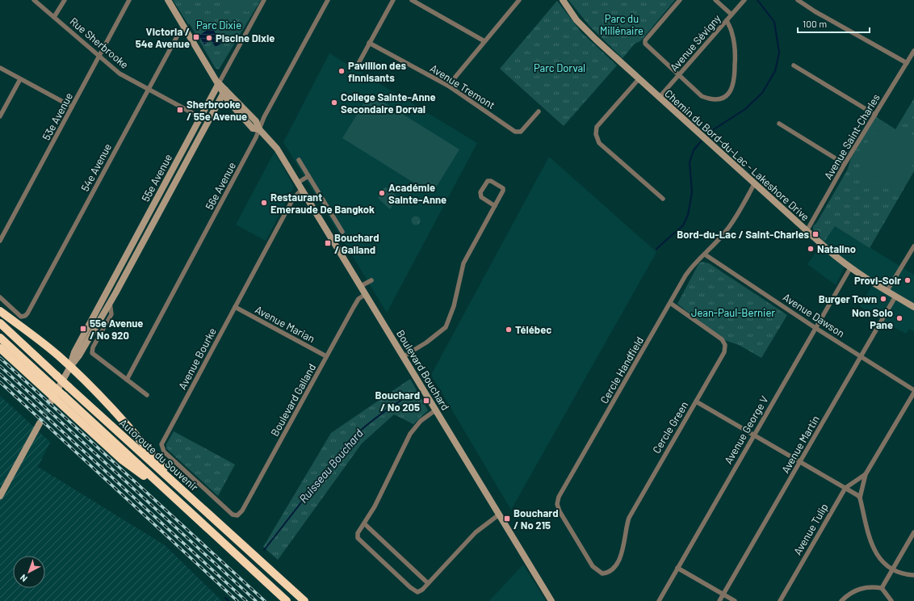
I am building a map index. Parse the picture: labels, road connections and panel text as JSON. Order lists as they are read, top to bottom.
{
  "streets": {
    "highway": ["Autoroute du Souvenir"],
    "street": [
      "Rue Sherbrooke",
      "Avenue Sévigny",
      "Avenue Tremont",
      "53e Avenue",
      "Avenue Saint-Charles",
      "Chemin du Bord-du-Lac - Lakeshore Drive",
      "54e Avenue",
      "55e Avenue",
      "56e Avenue",
      "Avenue Dawson",
      "Avenue Marian",
      "Avenue Bourke",
      "Boulevard Bouchard",
      "Cercle Handfield",
      "Boulevard Galland",
      "Cercle Green",
      "Avenue George V",
      "Avenue Martin",
      "Avenue Tulip"
    ]
  },
  "crossings": [
    ["Rue Sherbrooke", "53e Avenue"],
    ["Rue Sherbrooke", "54e Avenue"],
    ["Rue Sherbrooke", "55e Avenue"],
    ["Avenue Sévigny", "Chemin du Bord-du-Lac - Lakeshore Drive"],
    ["Avenue Saint-Charles", "Chemin du Bord-du-Lac - Lakeshore Drive"],
    ["Chemin du Bord-du-Lac - Lakeshore Drive", "Cercle Handfield"],
    ["Chemin du Bord-du-Lac - Lakeshore Drive", "Avenue George V"],
    ["Chemin du Bord-du-Lac - Lakeshore Drive", "Avenue Martin"],
    ["54e Avenue", "Boulevard Bouchard"],
    ["55e Avenue", "56e Avenue"],
    ["55e Avenue", "Boulevard Bouchard"],
    ["56e Avenue", "Boulevard Bouchard"],
    ["Avenue Dawson", "Cercle Handfield"],
    ["Avenue Dawson", "Avenue George V"],
    ["Avenue Dawson", "Avenue Martin"],
    ["Avenue Dawson", "Avenue Tulip"],
    ["Avenue Marian", "Avenue Bourke"],
    ["Avenue Marian", "Boulevard Galland"],
    ["Avenue Bourke", "Boulevard Bouchard"],
    ["Avenue Bourke", "Boulevard Galland"],
    ["Boulevard Bouchard", "Boulevard Galland"],
    ["Cercle Handfield", "Cercle Green"]
  ],
  "water": ["Ruisseau Bouchard"],
  "parks": [
    "Parc du Millénaire",
    "Parc Dixie",
    "Parc Dorval",
    "Jean-Paul-Bernier"
  ],
  "places": {
    "transit": [
      "Victoria / 54e Avenue",
      "Sherbrooke / 55e Avenue",
      "Bord-du-Lac / Saint-Charles",
      "Bouchard / Galland",
      "55e Avenue / No 920",
      "Bouchard / No 205",
      "Bouchard / No 215"
    ],
    "other": [
      "Piscine Dixie",
      "Pavillion des finnisants",
      "College Sainte-Anne Secondaire Dorval",
      "Académie Sainte-Anne",
      "Restaurant Emeraude De Bangkok",
      "Natalino",
      "Provi-Soir",
      "Burger Town",
      "Non Solo Pane",
      "Télébec"
    ]
  },
  "scale_bar": "100 m",
  "north": "bottom left"
}
